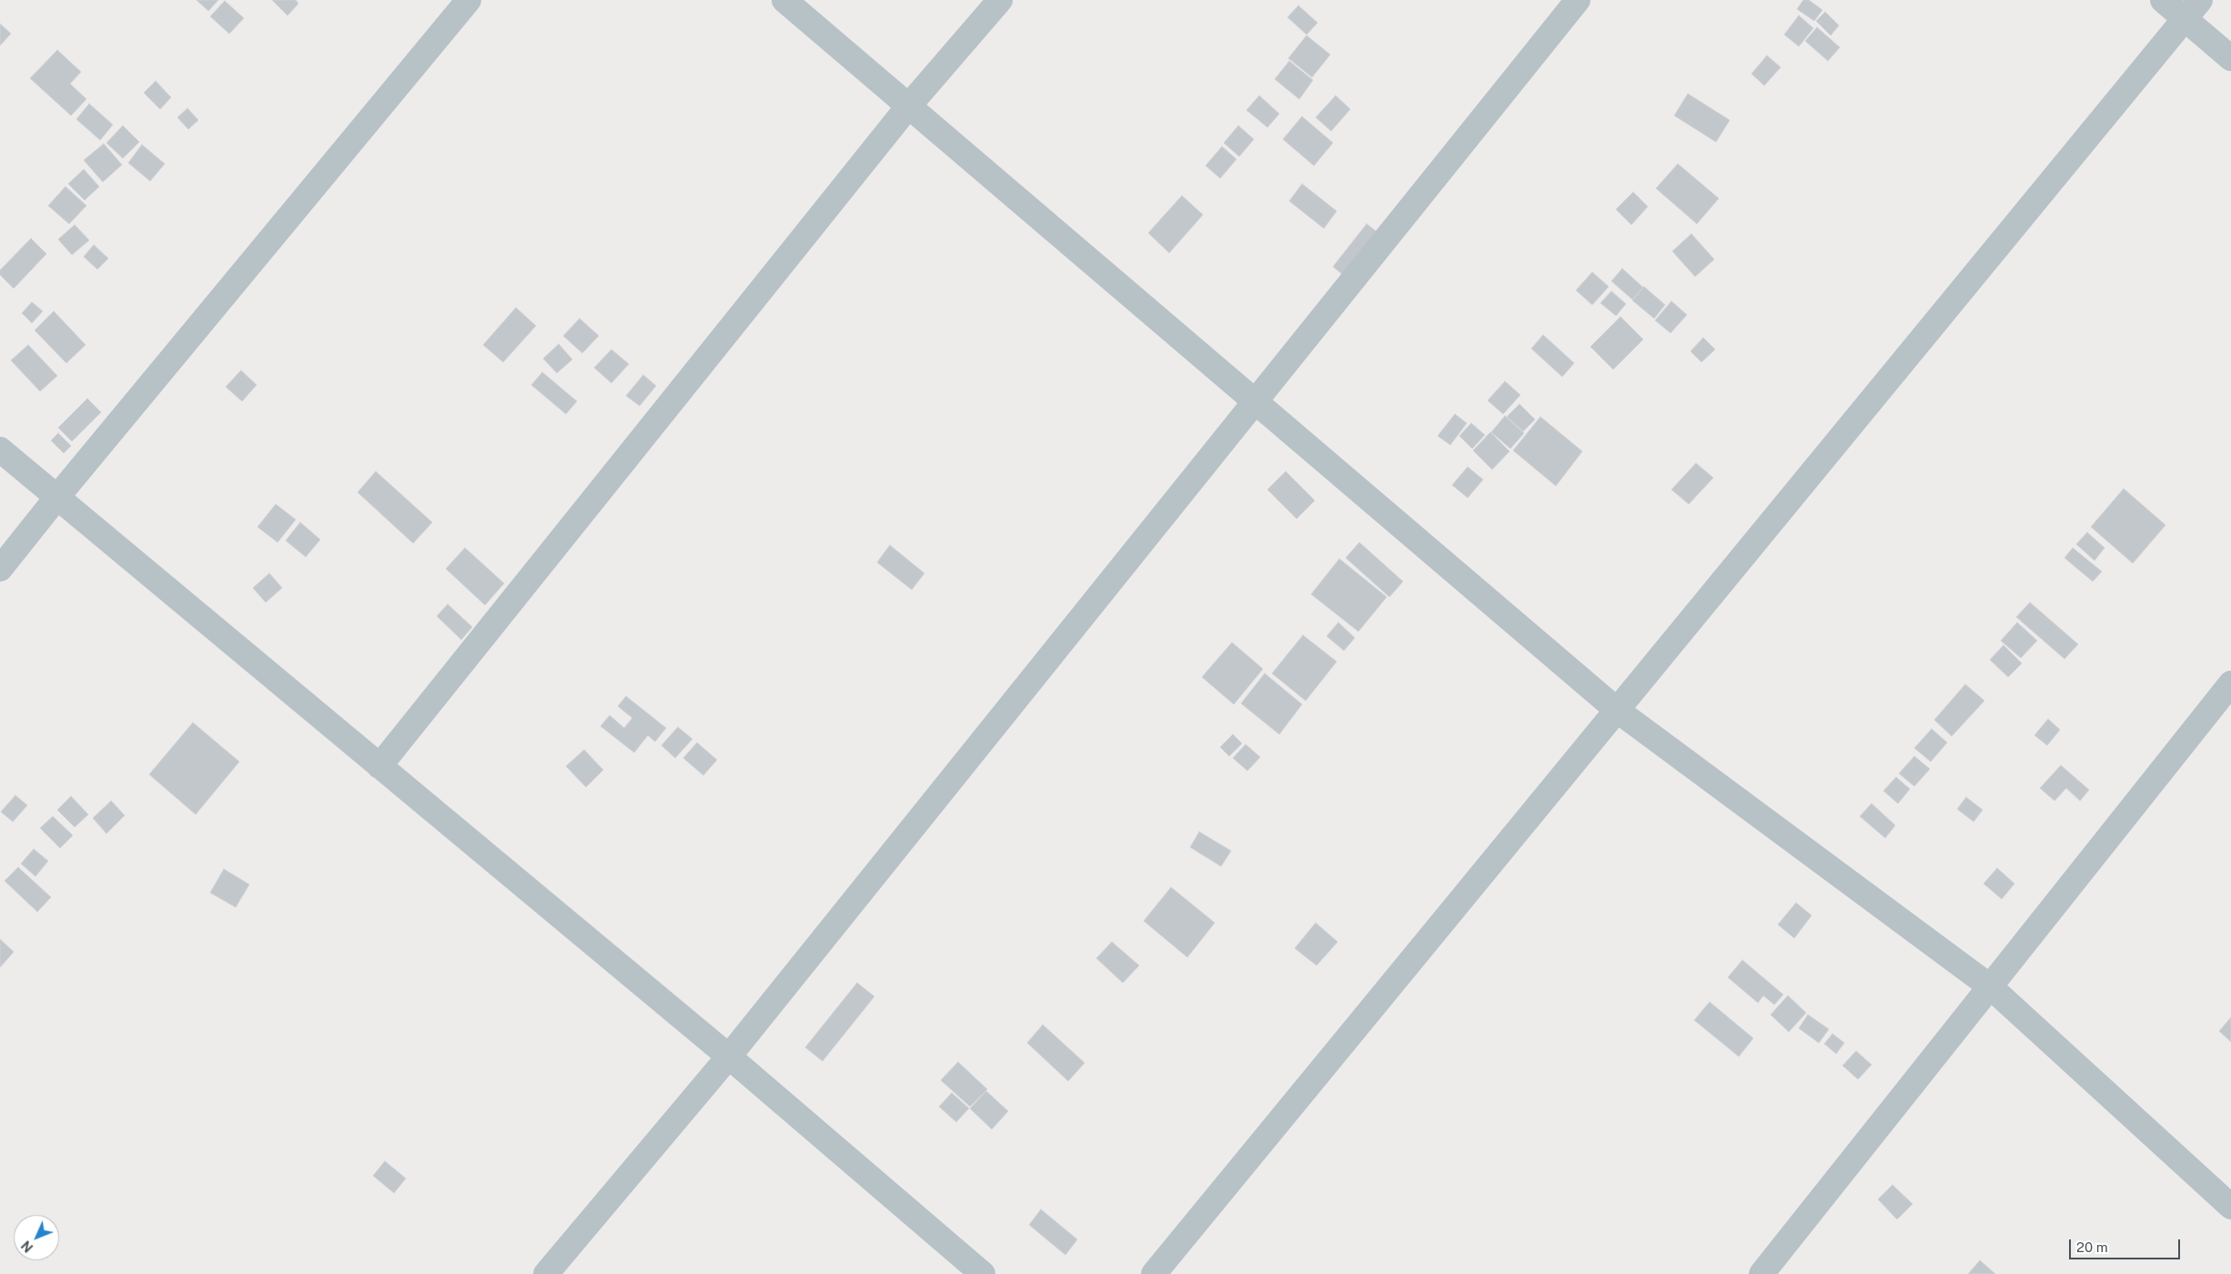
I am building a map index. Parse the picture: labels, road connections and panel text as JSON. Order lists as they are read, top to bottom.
{
  "scale_bar": "20 m",
  "north": "bottom left"
}
